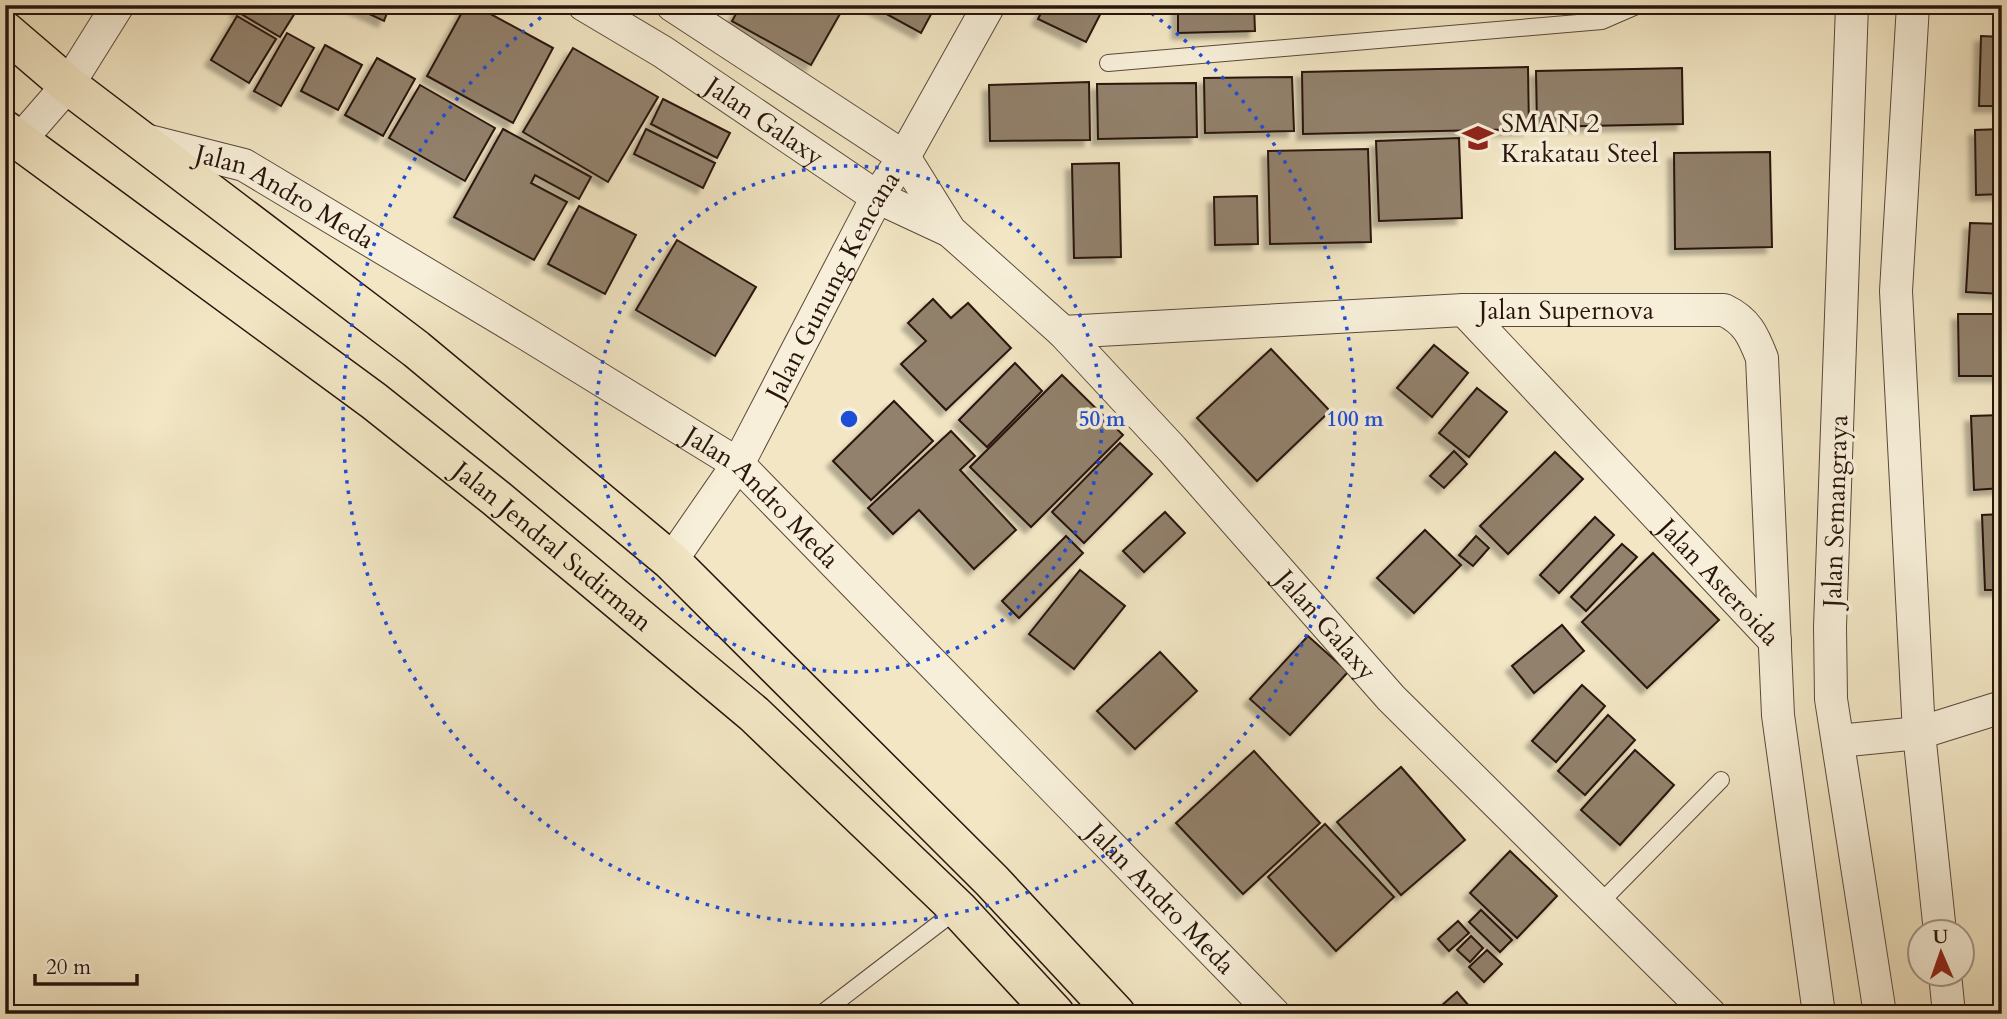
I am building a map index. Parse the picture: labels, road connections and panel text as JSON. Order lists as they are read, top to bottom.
{
  "streets": {
    "highway": ["Jalan Jendral Sudirman"],
    "street": [
      "Jalan Galaxy",
      "Jalan Andro Meda",
      "Jalan Gunung Kencana",
      "Jalan Supernova",
      "Jalan Semangraya",
      "Jalan Asteroida"
    ]
  },
  "crossings": [
    ["Jalan Galaxy", "Jalan Gunung Kencana"],
    ["Jalan Galaxy", "Jalan Supernova"],
    ["Jalan Andro Meda", "Jalan Gunung Kencana"],
    ["Jalan Supernova", "Jalan Asteroida"]
  ],
  "places": {
    "school or university": ["SMAN 2 Krakatau Steel"]
  },
  "scale_bar": "20 m",
  "north": "top",
  "rings": ["50 m", "100 m"]
}
